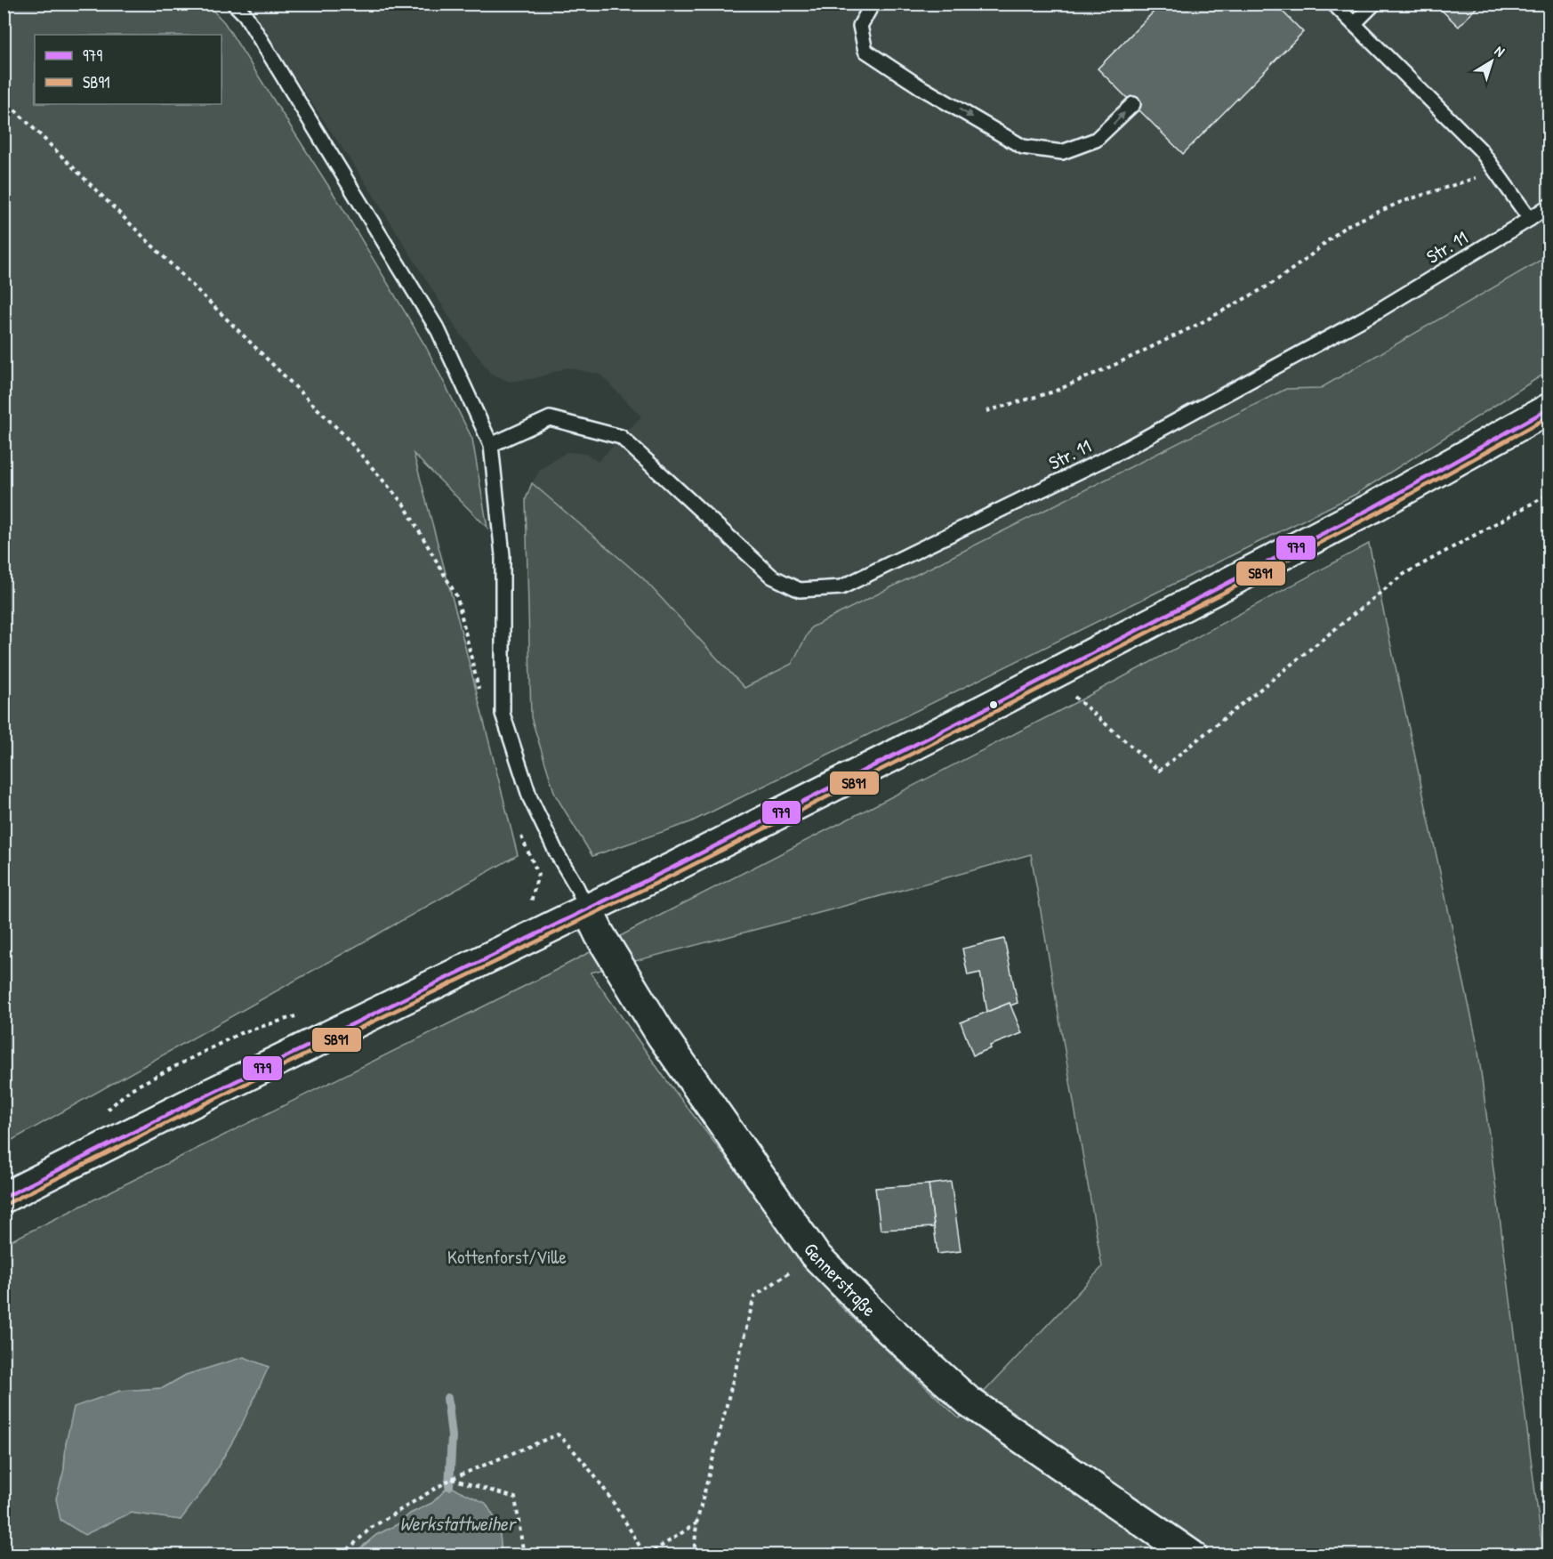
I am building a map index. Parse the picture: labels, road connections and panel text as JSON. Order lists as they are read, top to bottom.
{
  "streets": {
    "main road": ["Gennerstraße"],
    "lane": ["Str. 11"]
  },
  "water": ["Werkstattweiher"],
  "parks": ["Kottenforst/Ville"],
  "lines": ["transit line 979", "transit line SB91"],
  "legend": ["979", "SB91"],
  "north": "top right"
}
